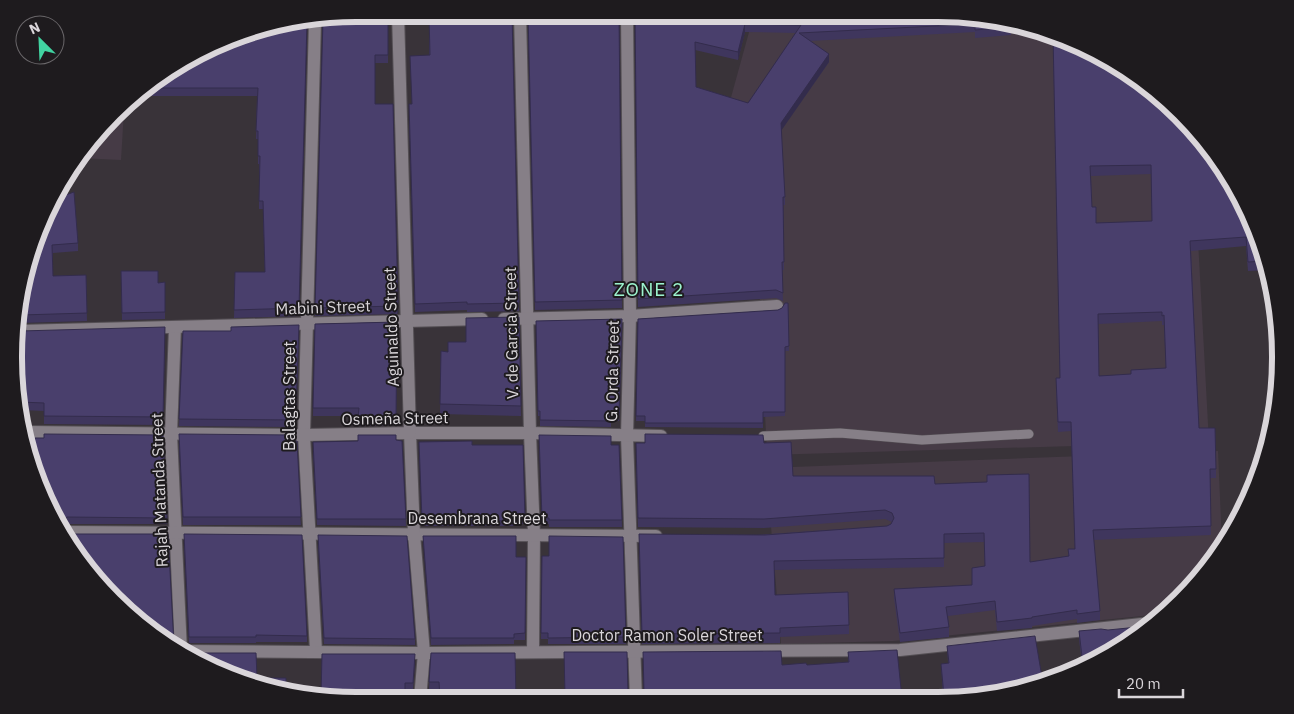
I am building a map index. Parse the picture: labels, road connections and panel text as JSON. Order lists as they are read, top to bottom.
{
  "streets": {
    "street": [
      "Mabini Street",
      "Aguinaldo Street",
      "V. de Garcia Street",
      "G. Orda Street",
      "Balagtas Street",
      "Osmeña Street",
      "Rajah Matanda Street",
      "Desembrana Street",
      "Doctor Ramon Soler Street"
    ]
  },
  "crossings": [
    ["Mabini Street", "Aguinaldo Street"],
    ["Mabini Street", "V. de Garcia Street"],
    ["Mabini Street", "G. Orda Street"],
    ["Mabini Street", "Balagtas Street"],
    ["Mabini Street", "Rajah Matanda Street"],
    ["Aguinaldo Street", "Osmeña Street"],
    ["Aguinaldo Street", "Desembrana Street"],
    ["Aguinaldo Street", "Doctor Ramon Soler Street"],
    ["V. de Garcia Street", "Osmeña Street"],
    ["V. de Garcia Street", "Desembrana Street"],
    ["V. de Garcia Street", "Doctor Ramon Soler Street"],
    ["G. Orda Street", "Osmeña Street"],
    ["G. Orda Street", "Desembrana Street"],
    ["G. Orda Street", "Doctor Ramon Soler Street"],
    ["Balagtas Street", "Osmeña Street"],
    ["Balagtas Street", "Desembrana Street"],
    ["Balagtas Street", "Doctor Ramon Soler Street"],
    ["Osmeña Street", "Rajah Matanda Street"],
    ["Rajah Matanda Street", "Desembrana Street"]
  ],
  "districts": ["ZONE 2"],
  "scale_bar": "20 m",
  "north": "top left"
}
